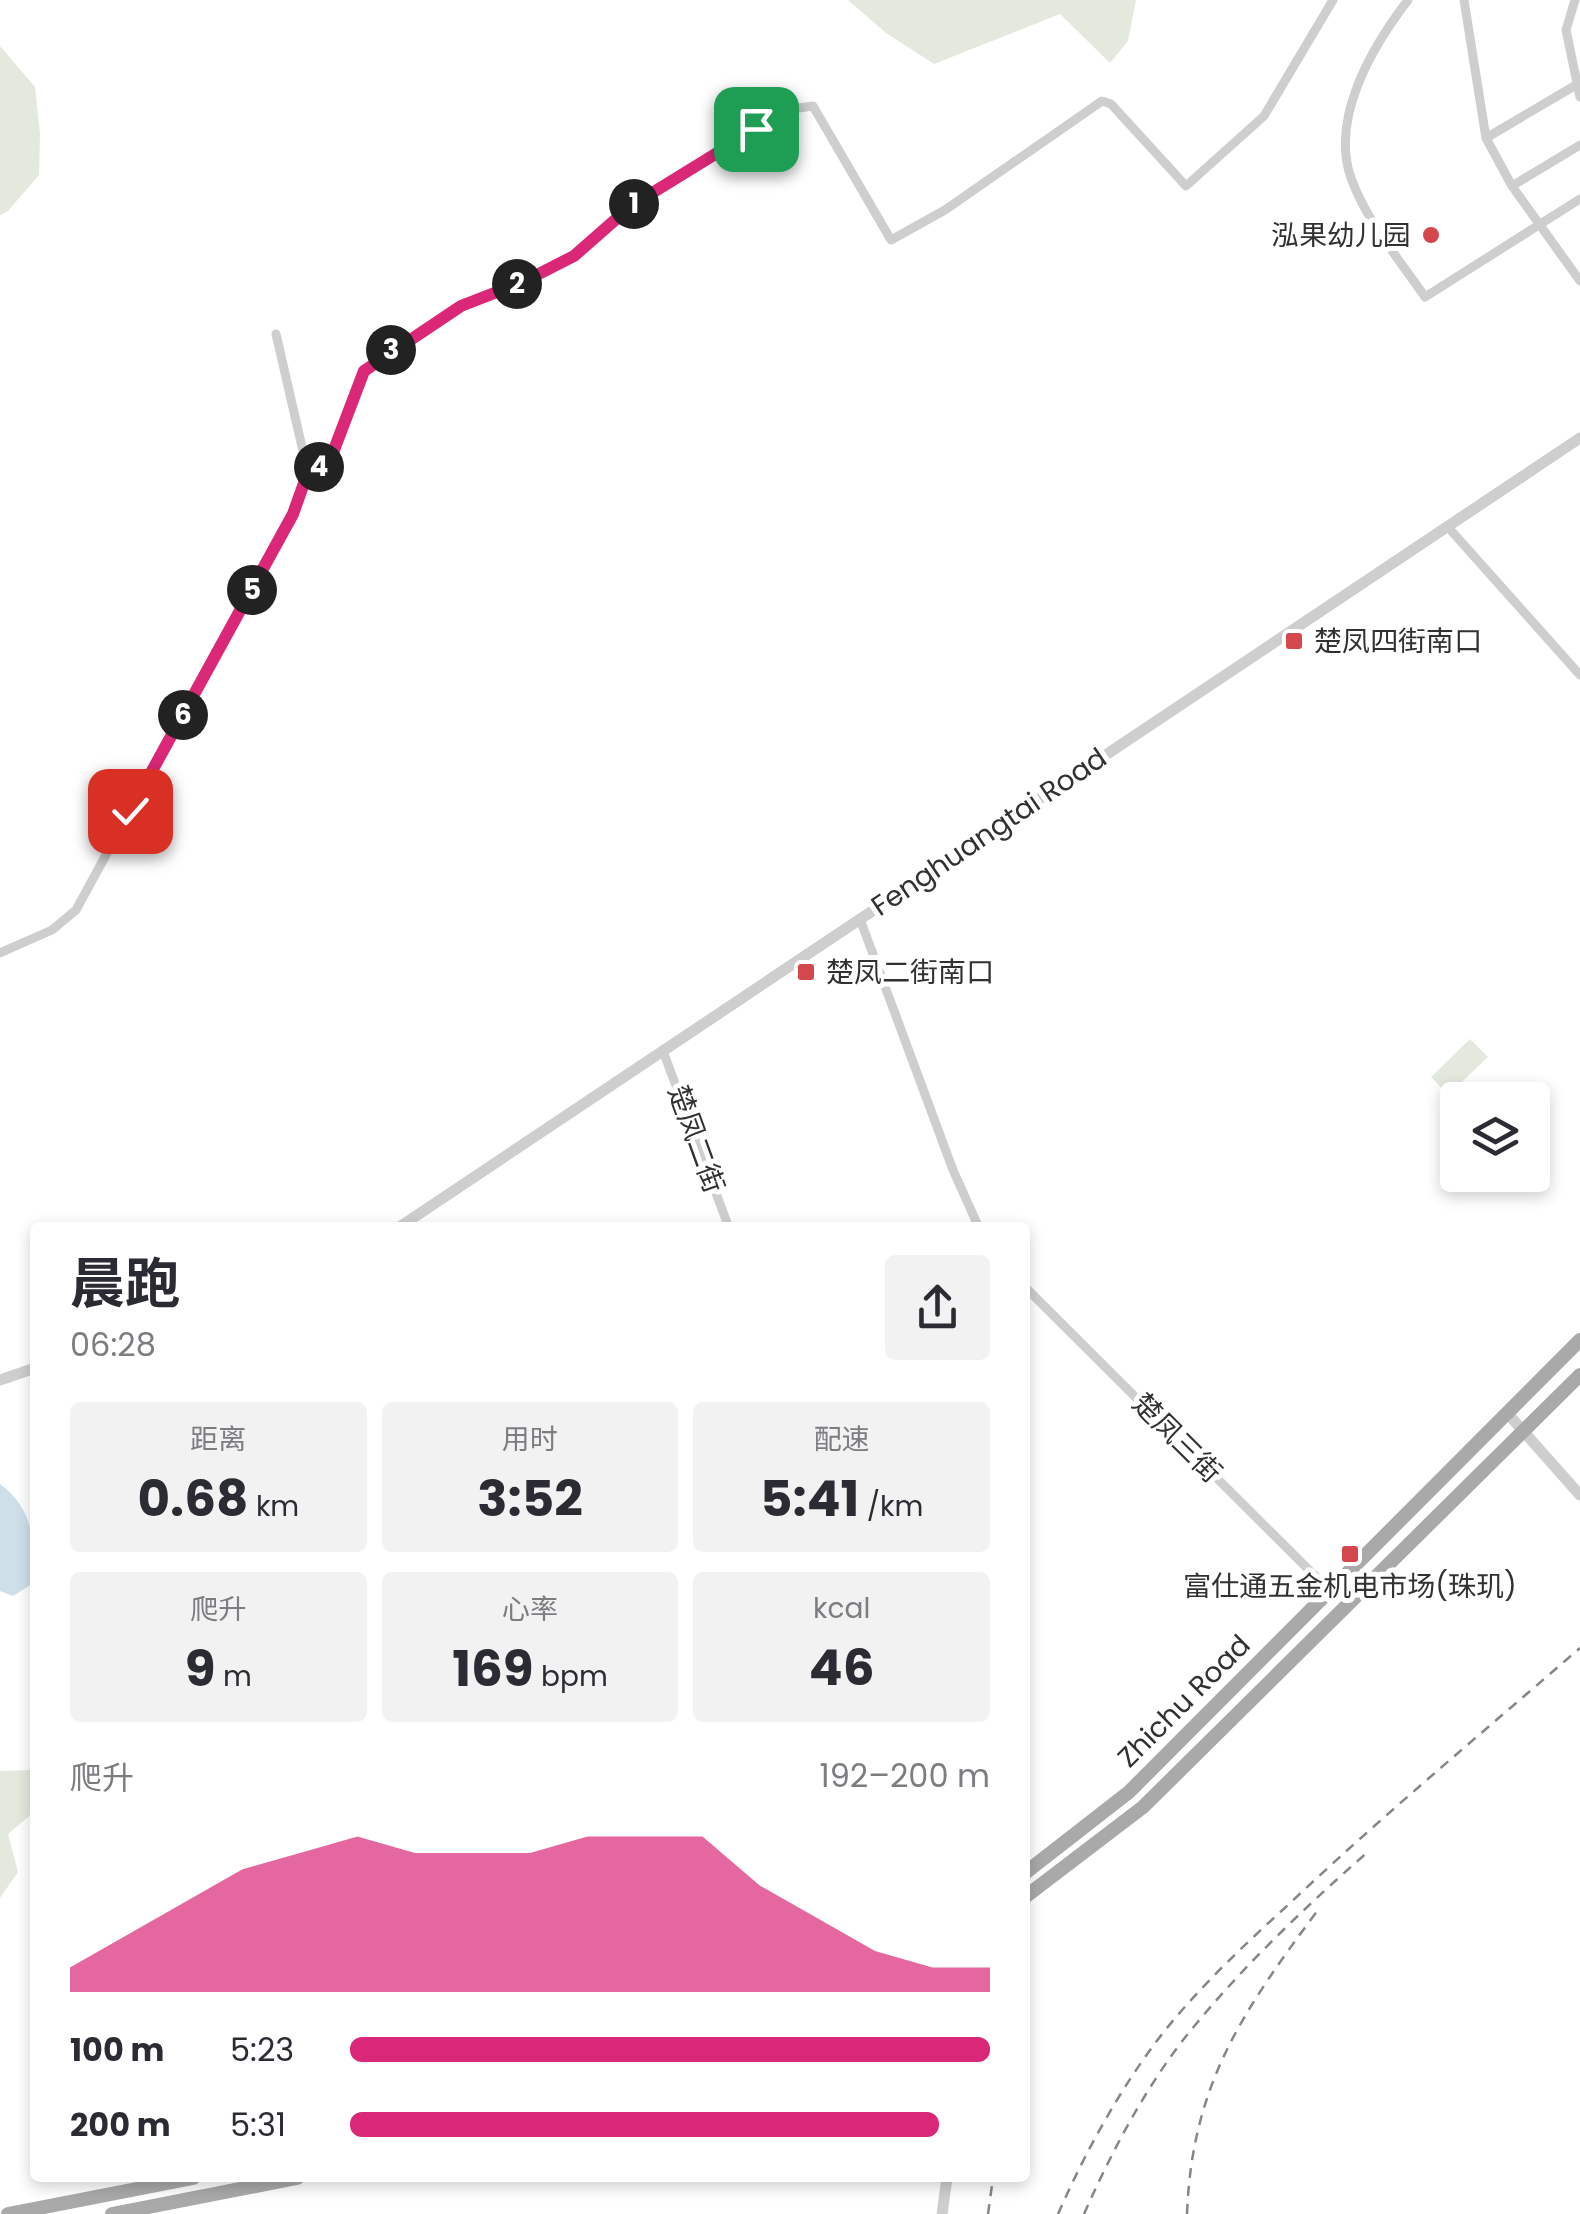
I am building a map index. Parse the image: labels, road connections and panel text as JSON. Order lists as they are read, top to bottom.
{
  "streets": {
    "main road": ["Zhichu Road"],
    "street": ["Fenghuangtai Road", "楚凤二街", "楚凤三街"]
  },
  "crossings": [
    ["Fenghuangtai Road", "楚凤二街"],
    ["楚凤三街", "Zhichu Road"]
  ],
  "places": {
    "other": ["泓果幼儿园"],
    "transit": ["楚凤四街南口", "楚凤二街南口", "富仕通五金机电市场(珠玑)"]
  },
  "page": {
    "pins": [
      "1",
      "2",
      "3",
      "4",
      "5",
      "6"
    ],
    "heading": ["晨跑", "06:28"],
    "stats": [
      ["距离", "0.68 km"],
      ["用时", "3:52"],
      ["配速", "5:41 /km"],
      ["爬升", "9 m"],
      ["心率", "169 bpm"],
      ["kcal", "46"]
    ],
    "chart": ["爬升", "192–200 m"],
    "list": [
      {
        "name": "100 m",
        "note": "5:23"
      },
      {
        "name": "200 m",
        "note": "5:31"
      }
    ]
  }
}
